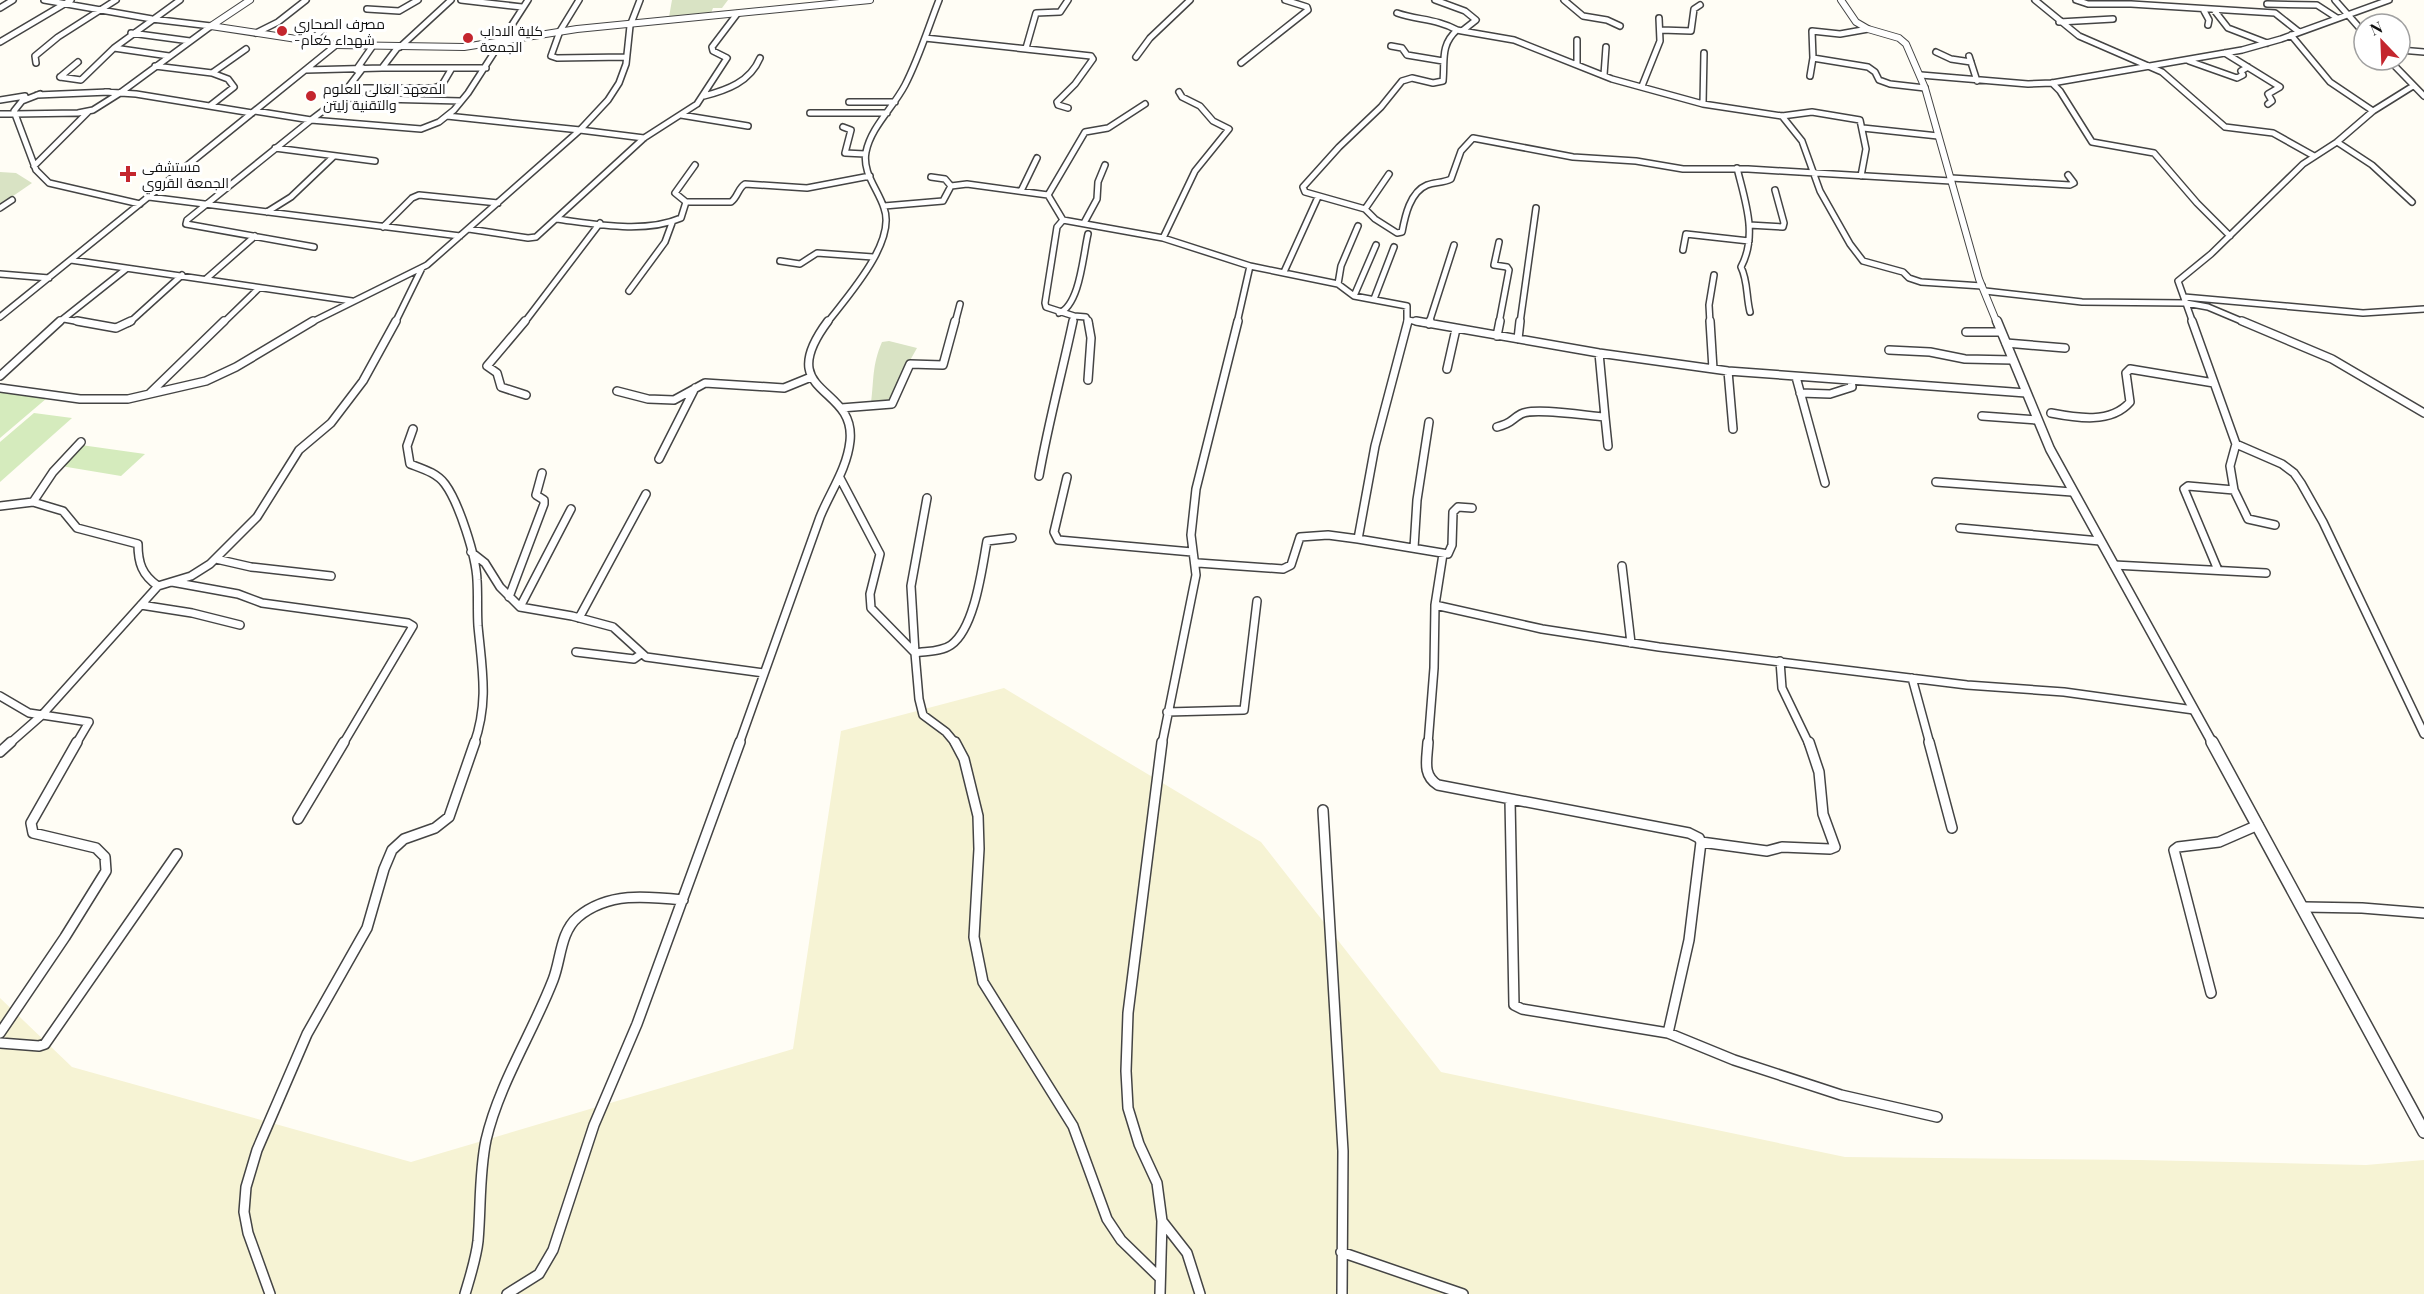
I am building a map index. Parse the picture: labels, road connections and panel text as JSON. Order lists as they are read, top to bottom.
{
  "places": {
    "other": ["مصرف الصحاري -شهداء كعام", "كلية اﻻداب الجمعة", "المعهد العالي للعلوم والتقنية زليتن"],
    "health": ["مستشفى الجمعة القروي"]
  },
  "north": "top left"
}
